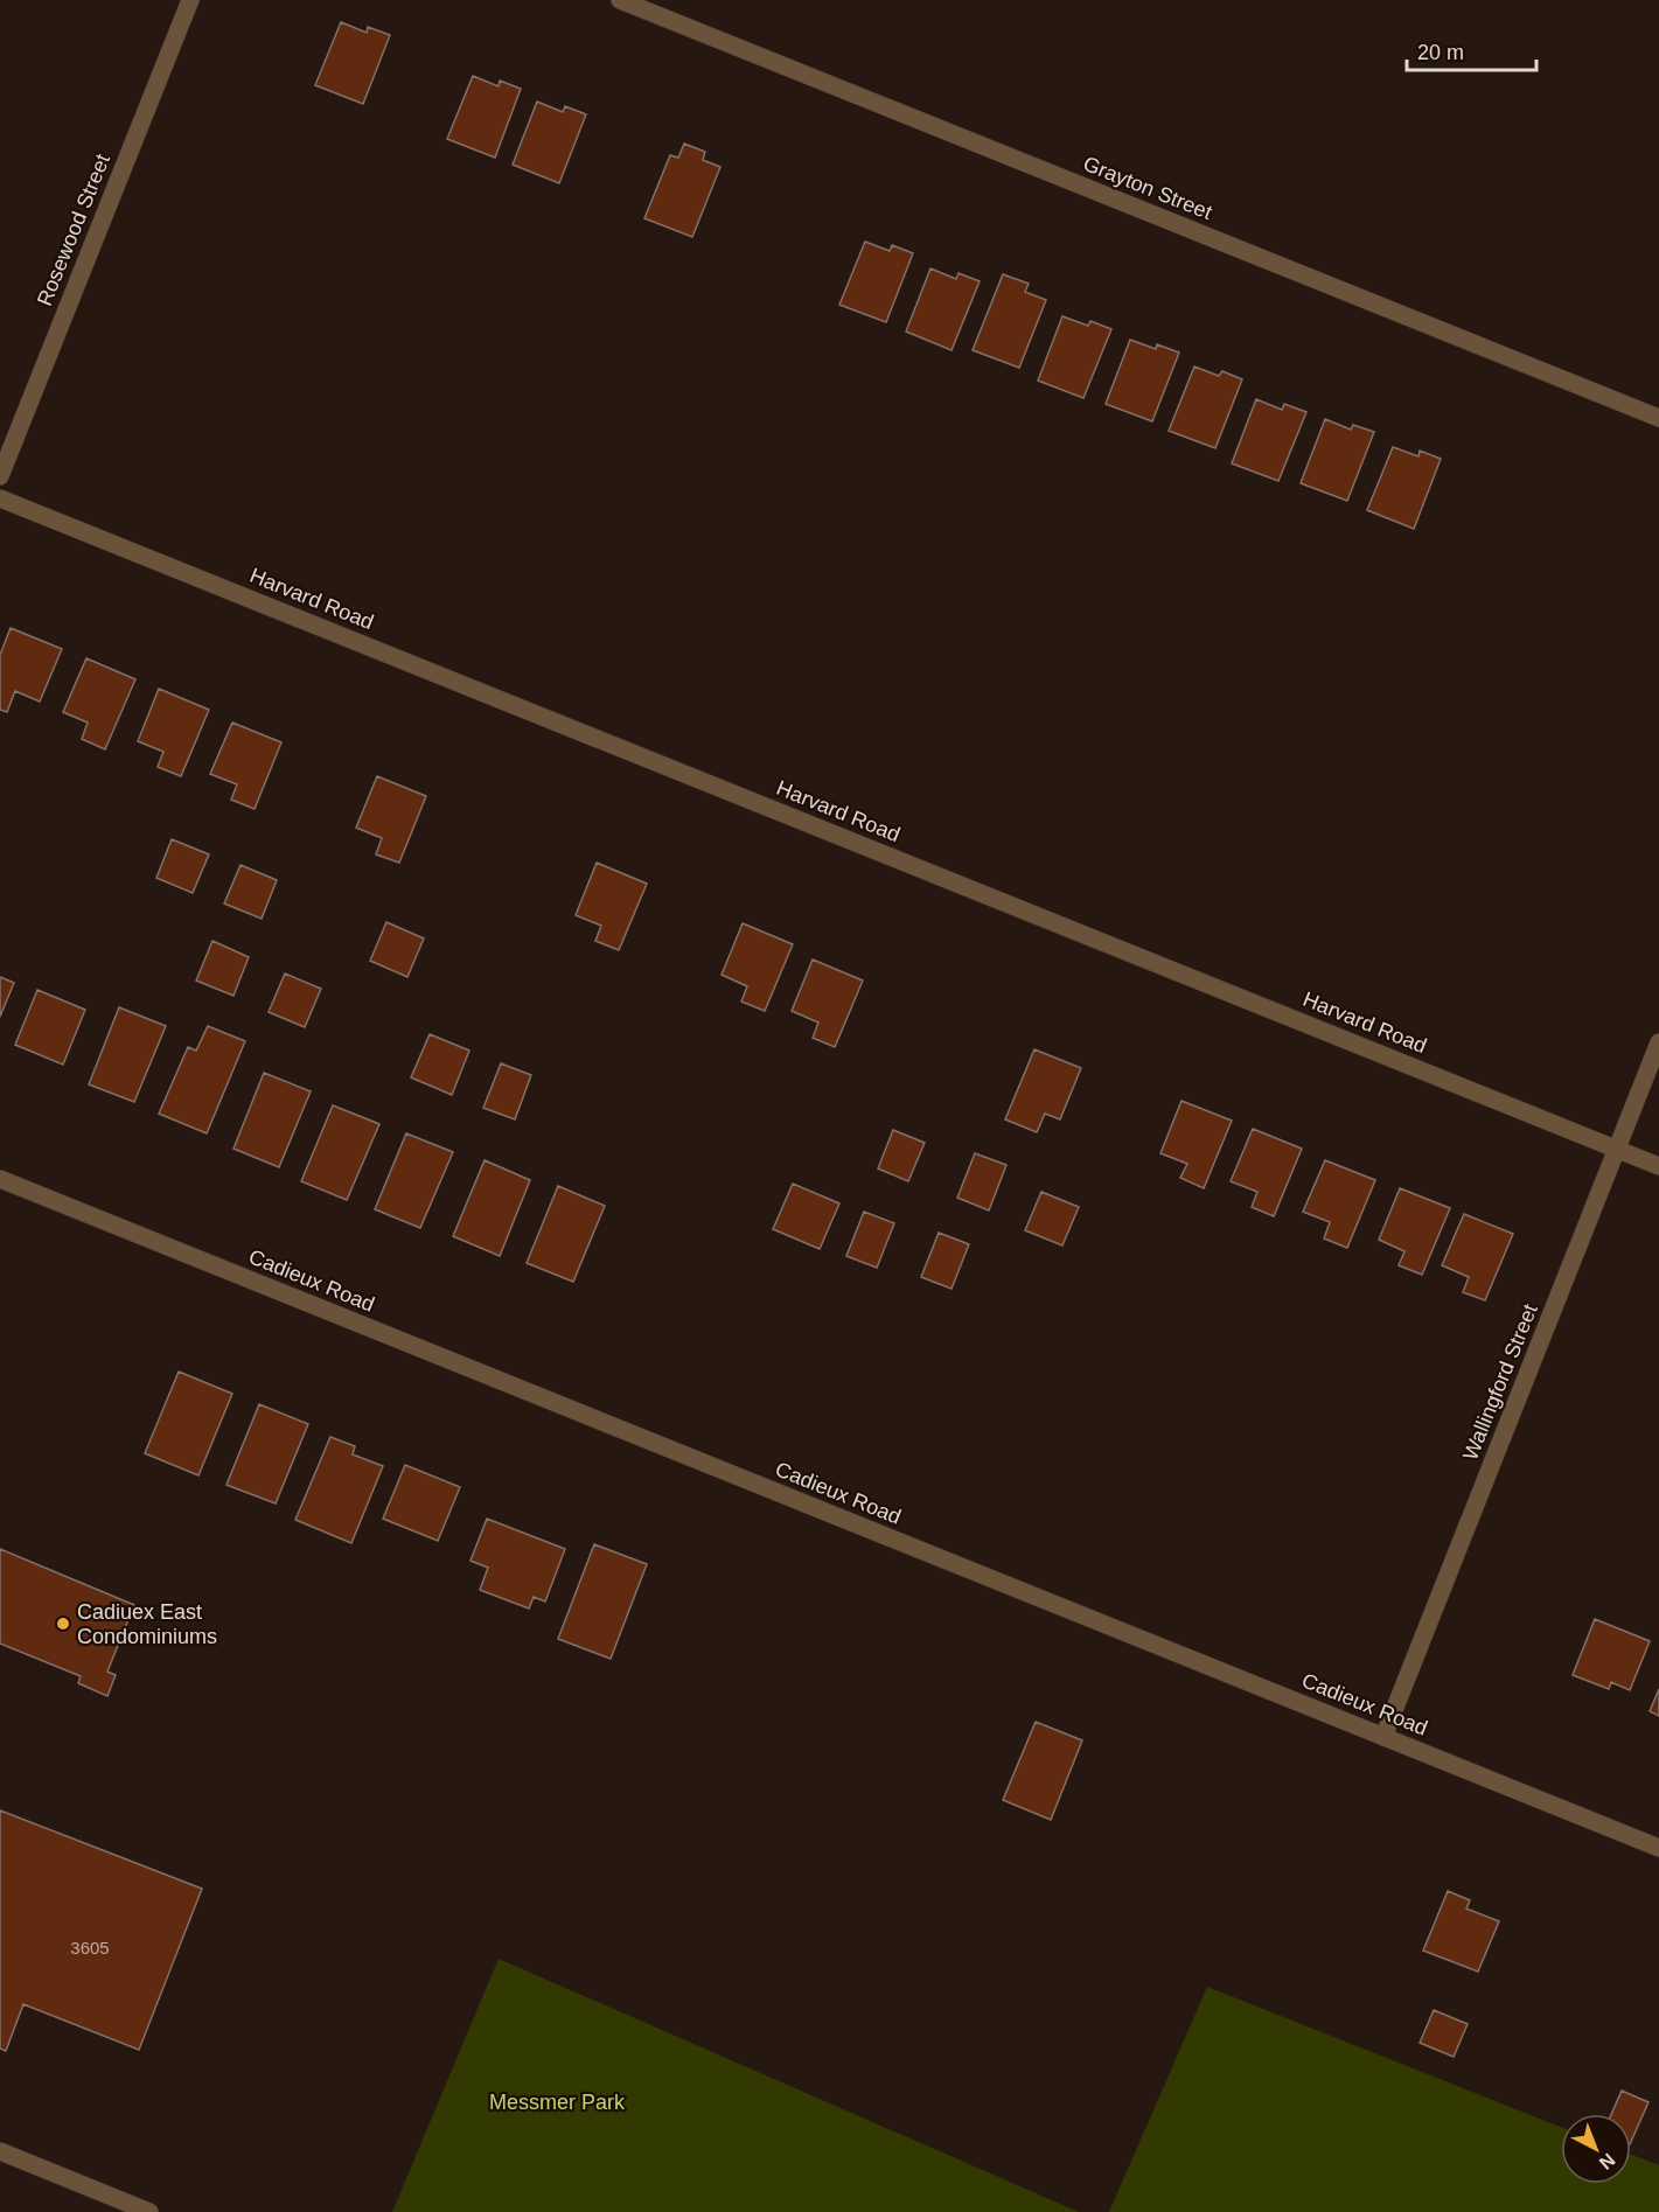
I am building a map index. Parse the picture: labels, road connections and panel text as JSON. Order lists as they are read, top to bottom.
{
  "streets": {
    "street": [
      "Grayton Street",
      "Rosewood Street",
      "Harvard Road",
      "Cadieux Road",
      "Wallingford Street"
    ]
  },
  "crossings": [
    ["Harvard Road", "Wallingford Street"],
    ["Cadieux Road", "Wallingford Street"]
  ],
  "parks": ["Messmer Park"],
  "places": ["Cadiuex East Condominiums"],
  "house_numbers": ["3605"],
  "scale_bar": "20 m",
  "north": "bottom right"
}
